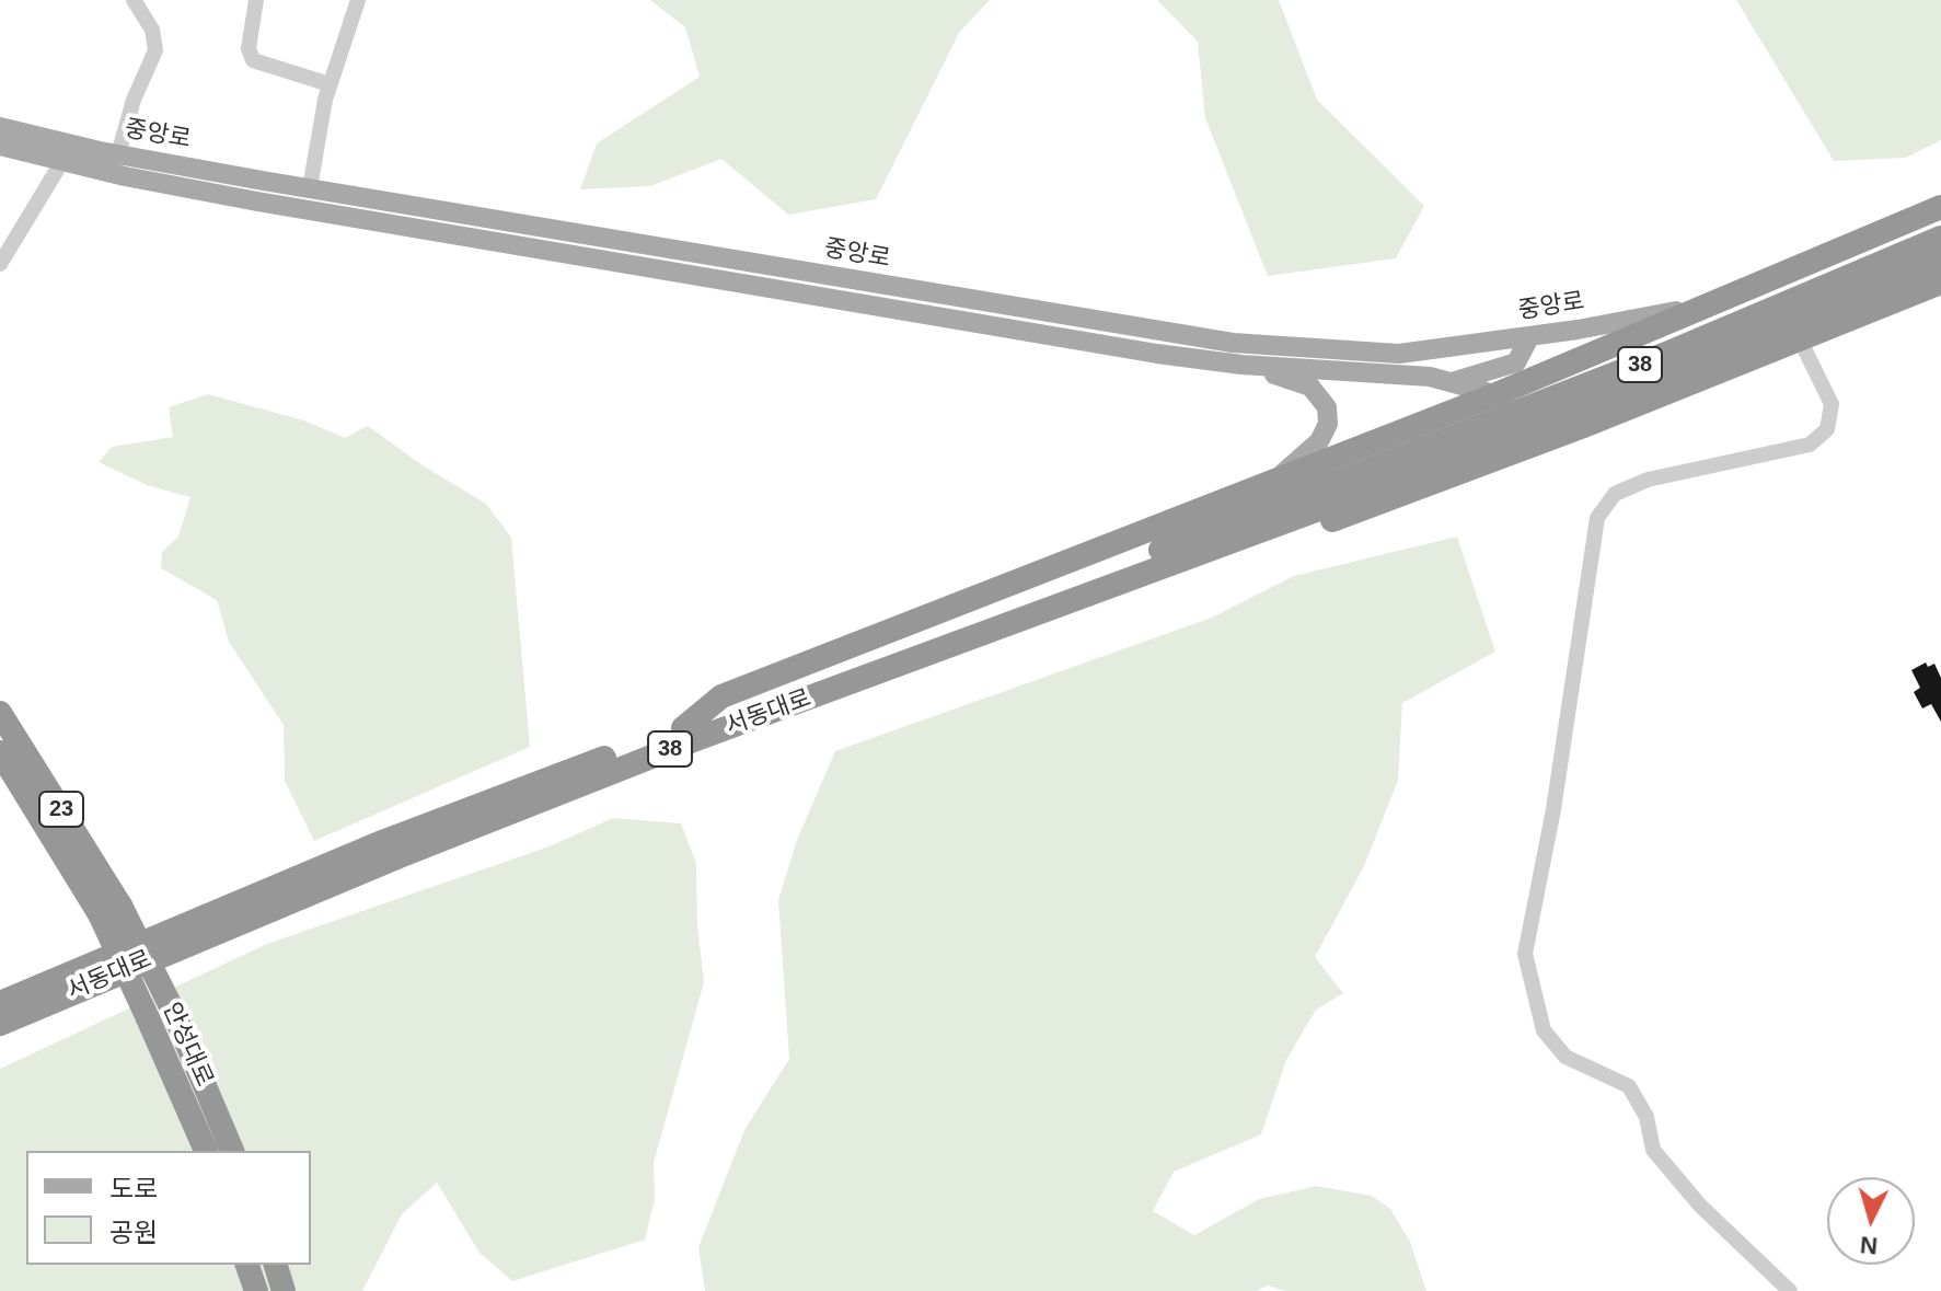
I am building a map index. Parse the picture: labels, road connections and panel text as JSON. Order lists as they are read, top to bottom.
{
  "streets": {
    "highway": [
      "38",
      "서동대로",
      "23",
      "안성대로"
    ],
    "main road": ["중앙로"]
  },
  "crossings": [
    ["38", "서동대로"]
  ],
  "legend": ["도로", "공원"],
  "north": "bottom"
}
